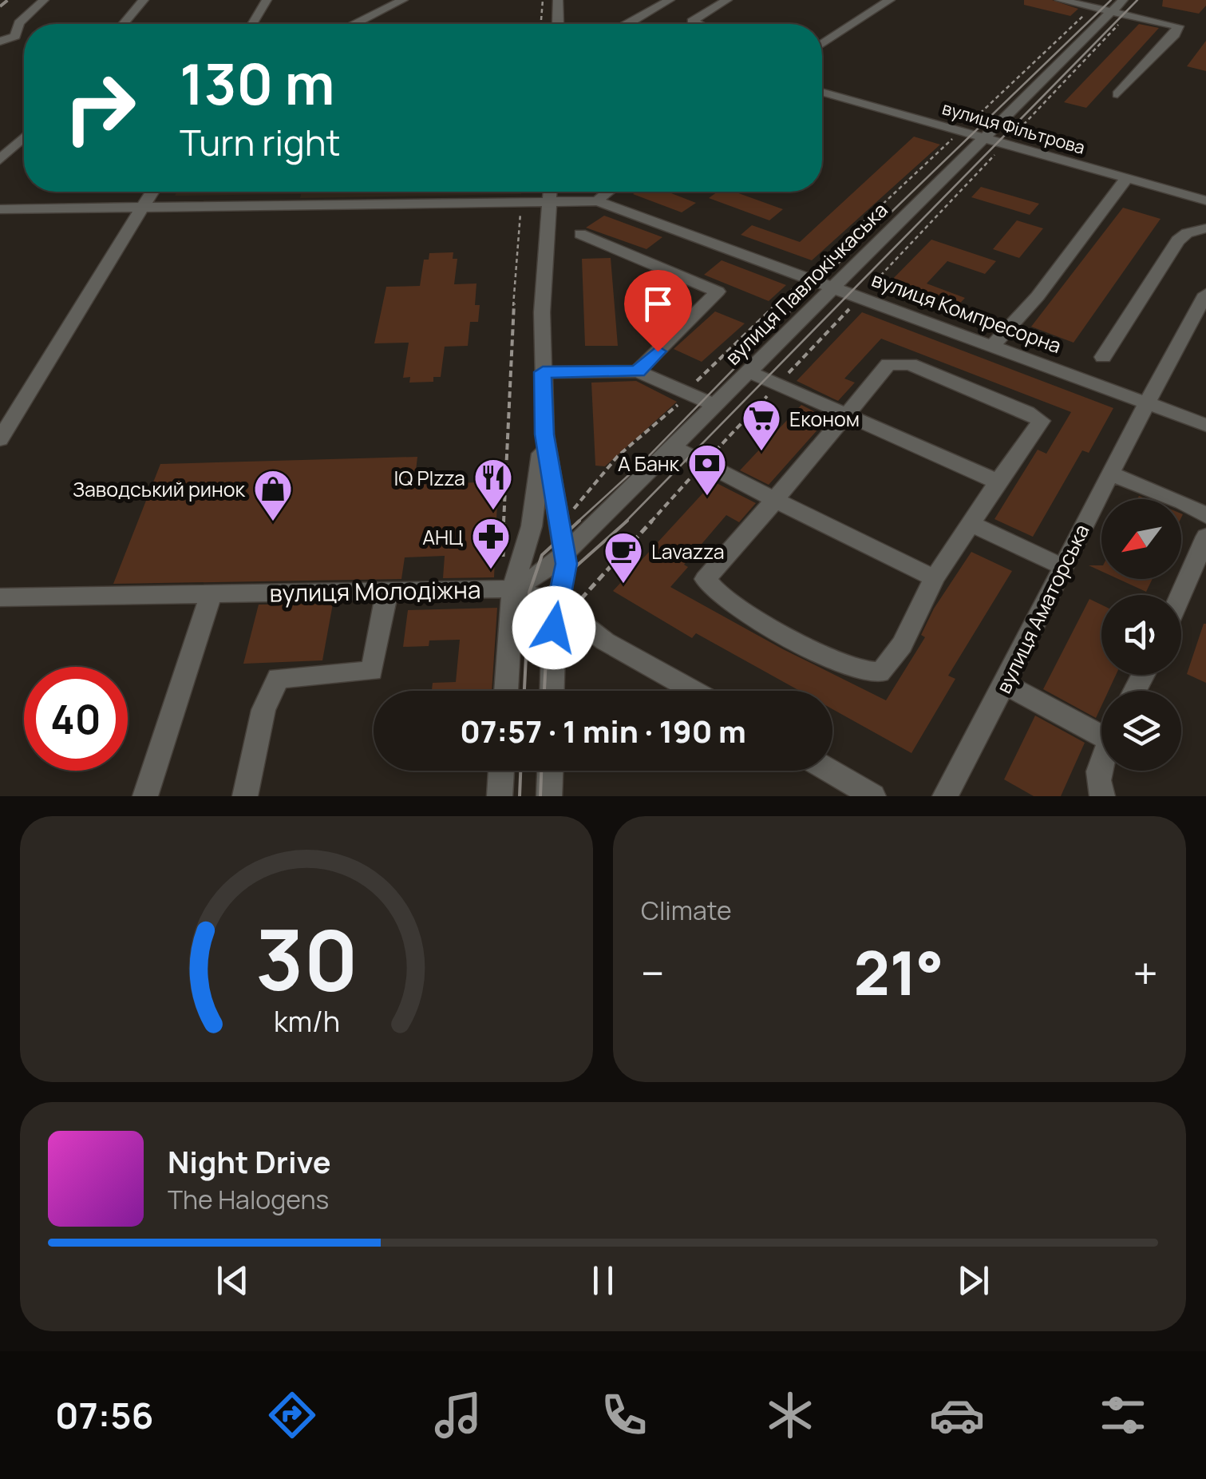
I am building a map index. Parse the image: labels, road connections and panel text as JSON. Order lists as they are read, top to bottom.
{
  "streets": {
    "street": [
      "вулиця Фільтрова",
      "вулиця Павлокічкаська",
      "вулиця Компресорна",
      "вулиця Молодіжна",
      "вулиця Аматорська"
    ]
  },
  "crossings": [
    ["вулиця Фільтрова", "вулиця Павлокічкаська"],
    ["вулиця Павлокічкаська", "вулиця Компресорна"],
    ["вулиця Павлокічкаська", "вулиця Молодіжна"],
    ["вулиця Компресорна", "вулиця Аматорська"]
  ],
  "places": {
    "supermarket": ["Економ"],
    "bank": ["А Банк"],
    "restaurant": ["IQ PIzza"],
    "shop": ["Заводський ринок"],
    "pharmacy": ["АНЦ"],
    "cafe": ["Lavazza"]
  },
  "north": "bottom left",
  "page": {
    "turn": ["130 m", "Turn right"],
    "limit": "40",
    "trip": "07:57 · 1 min · 190 m",
    "tile": "Climate",
    "heat": ["−", "21°", "+"],
    "song": ["Night Drive", "The Halogens"],
    "tabs": "07:56",
    "gauge": ["30", "km/h"]
  }
}
